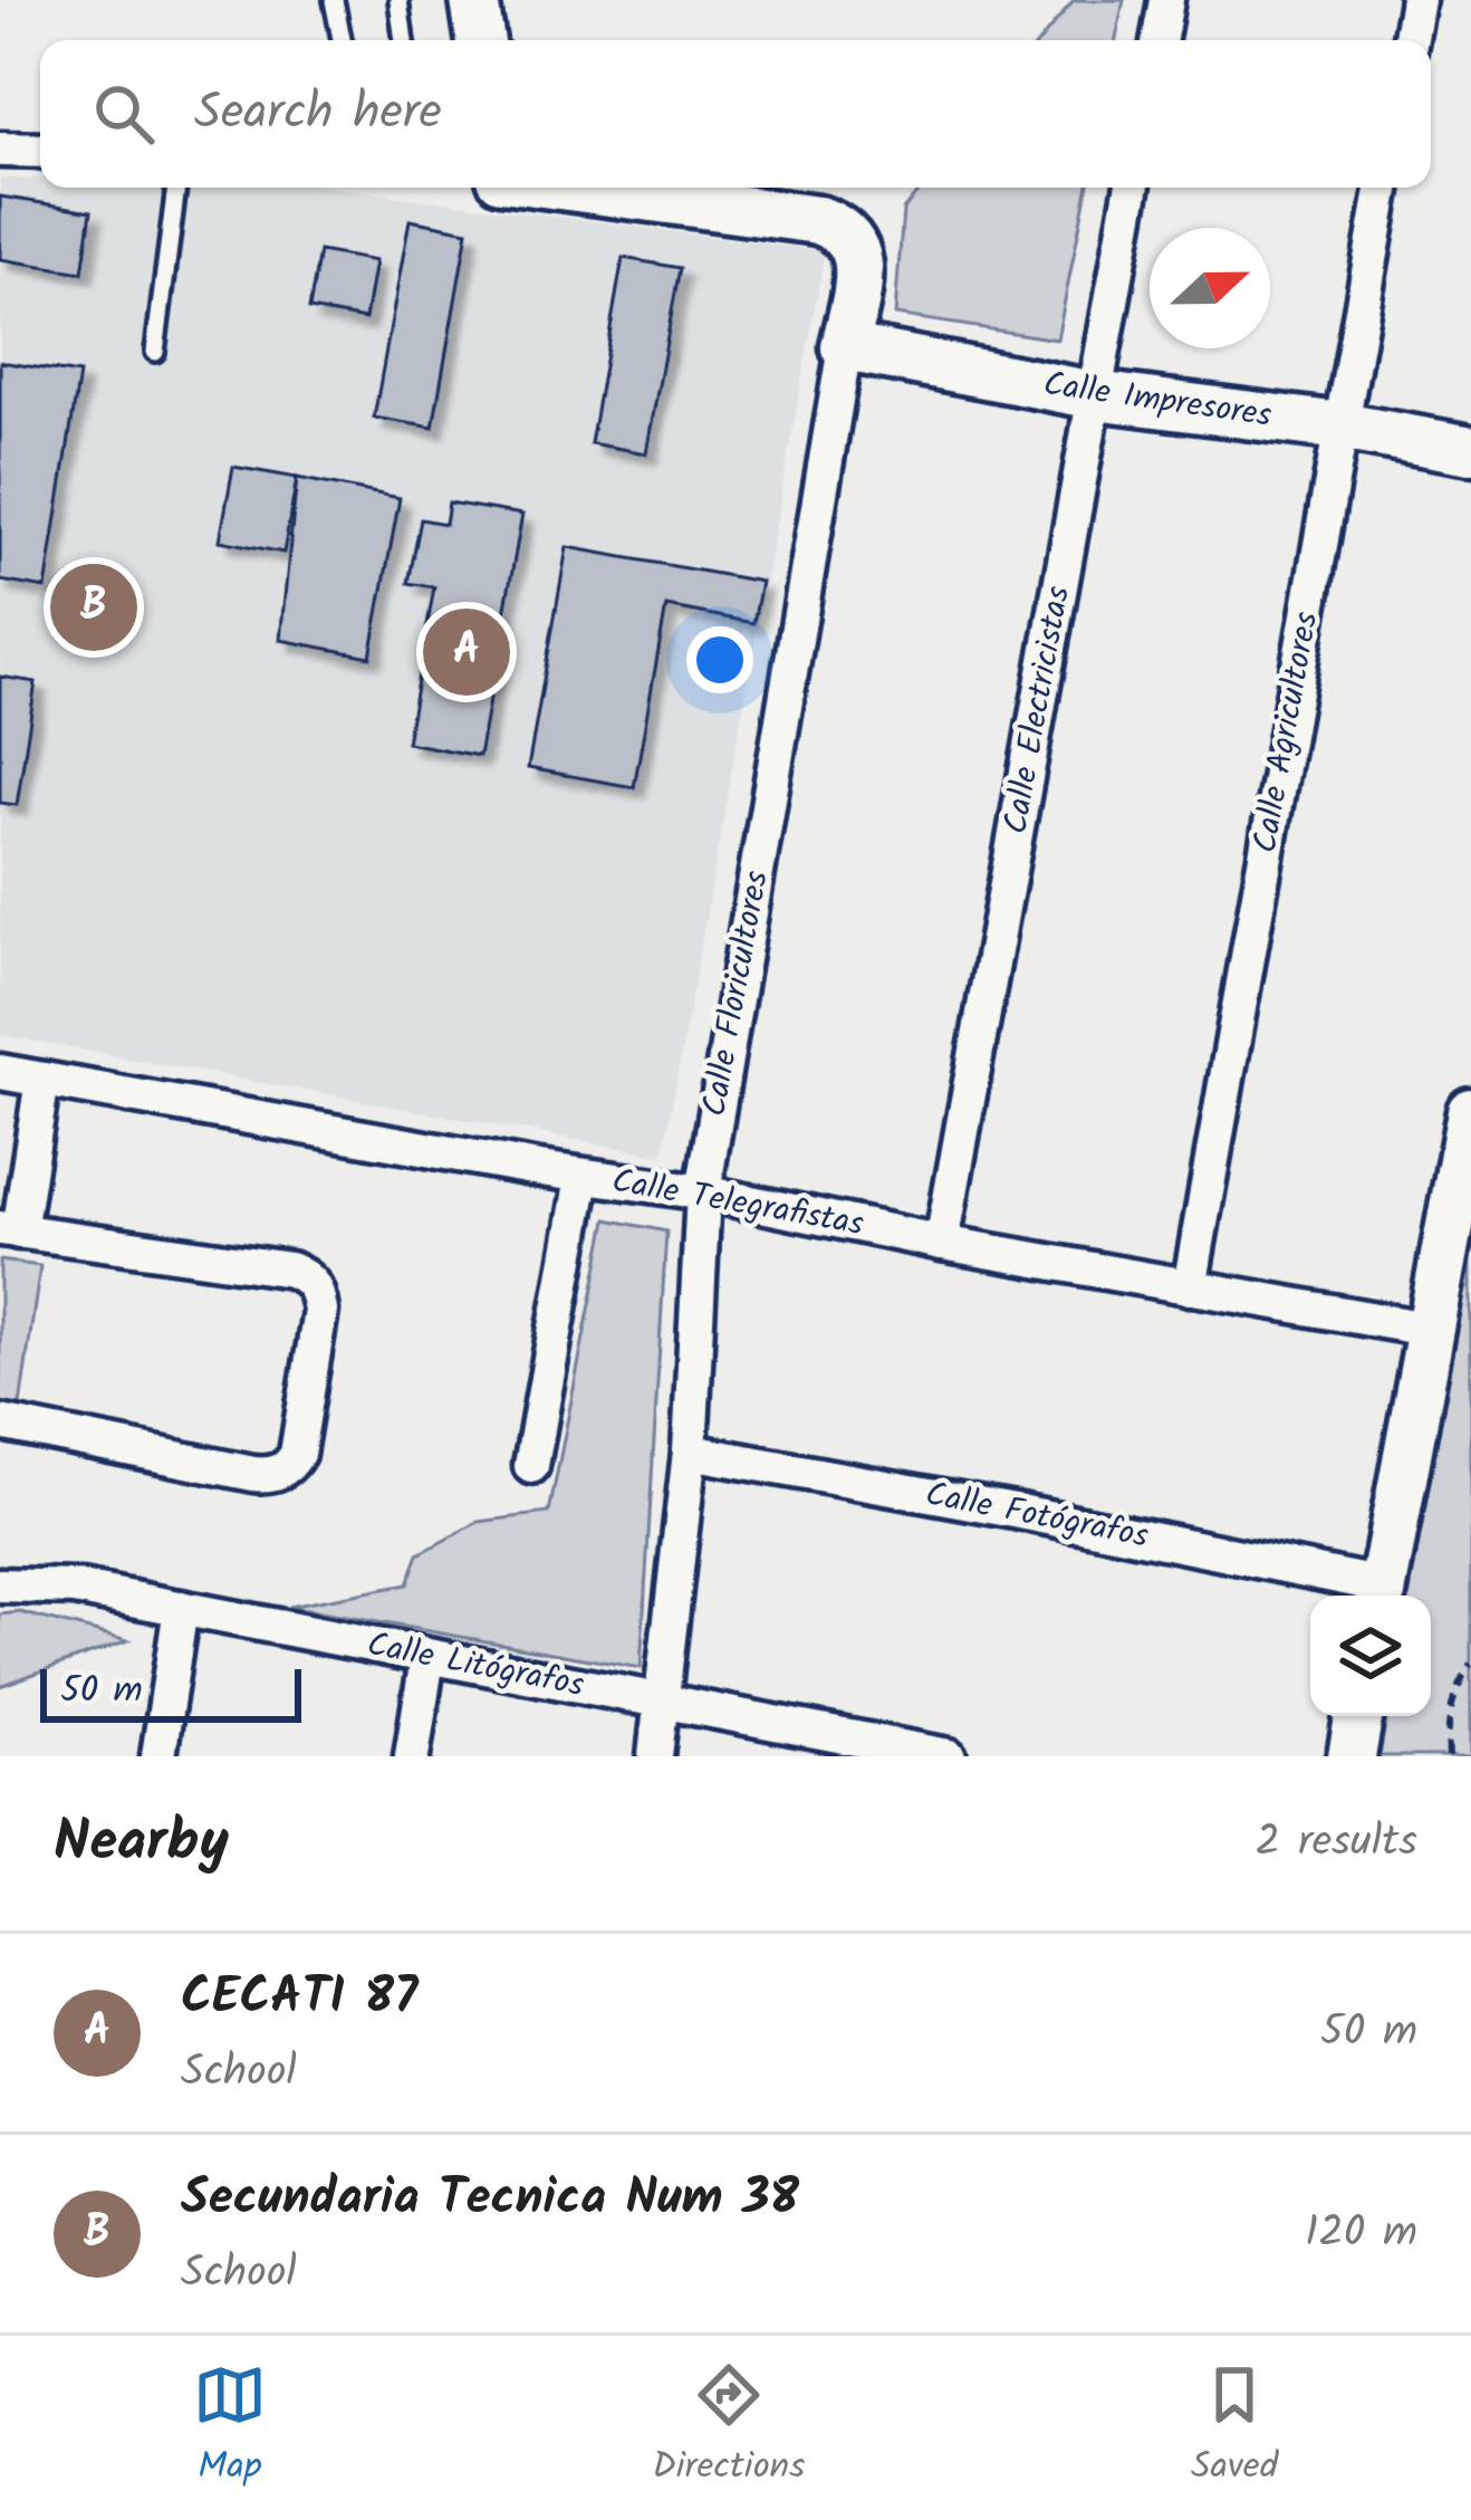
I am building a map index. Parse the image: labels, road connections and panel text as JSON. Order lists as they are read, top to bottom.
{
  "streets": {
    "street": [
      "Calle Impresores",
      "Calle Electricistas",
      "Calle Agricultores",
      "Calle Floricultores",
      "Calle Telegrafistas",
      "Calle Fotógrafos",
      "Calle Litógrafos"
    ]
  },
  "crossings": [
    ["Calle Impresores", "Calle Electricistas"],
    ["Calle Impresores", "Calle Agricultores"],
    ["Calle Impresores", "Calle Floricultores"],
    ["Calle Electricistas", "Calle Telegrafistas"],
    ["Calle Agricultores", "Calle Telegrafistas"],
    ["Calle Floricultores", "Calle Telegrafistas"],
    ["Calle Floricultores", "Calle Fotógrafos"],
    ["Calle Floricultores", "Calle Litógrafos"]
  ],
  "scale_bar": "50 m",
  "north": "right",
  "page": {
    "search": "Search here",
    "pins": ["B", "A"],
    "scale": "50 m",
    "heading": ["Nearby", "2 results"],
    "list": [
      {
        "mark": "A",
        "name": "CECATI 87",
        "note": "School",
        "value": "50 m"
      },
      {
        "mark": "B",
        "name": "Secundaria Tecnica Num 38",
        "note": "School",
        "value": "120 m"
      }
    ],
    "nav": ["Map", "Directions", "Saved"]
  }
}
